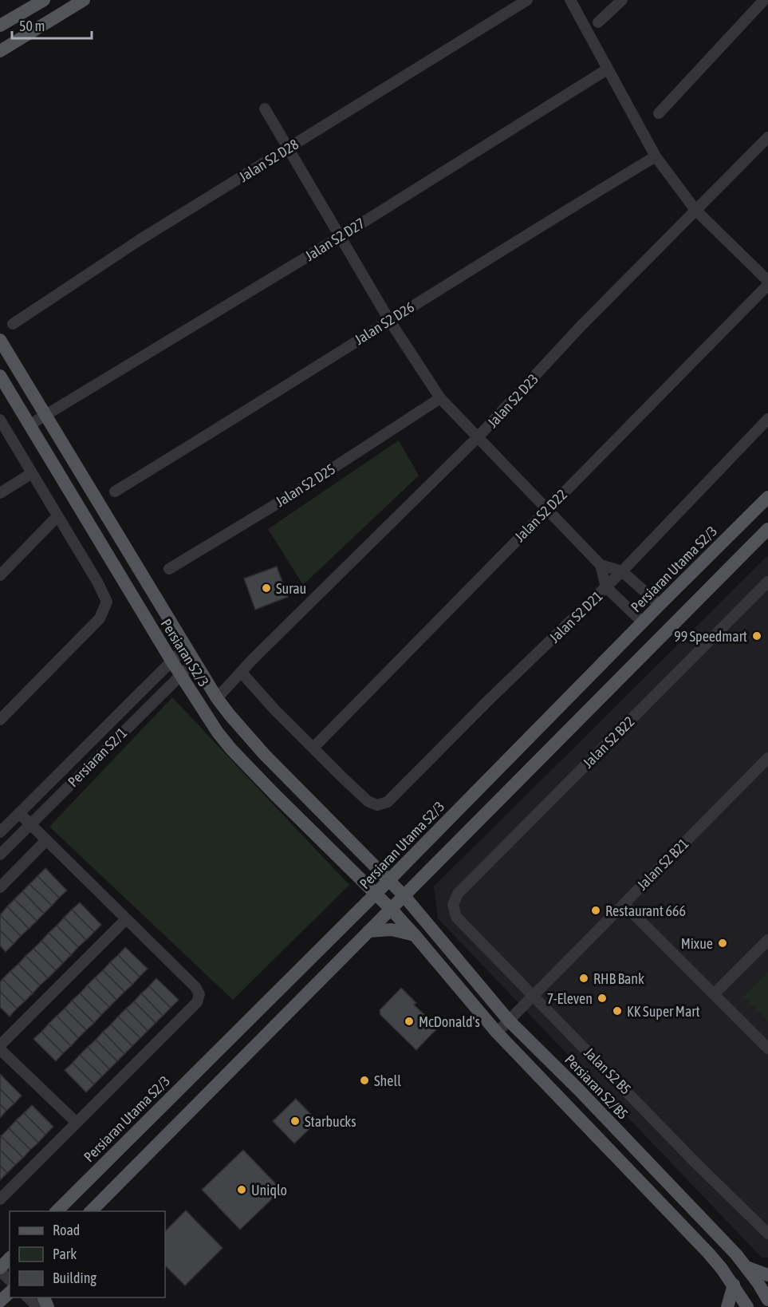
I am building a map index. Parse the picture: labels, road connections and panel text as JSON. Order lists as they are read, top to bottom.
{
  "streets": {
    "main road": ["Persiaran Utama S2/3", "Persiaran S2/3", "Persiaran S2/B5"],
    "street": [
      "Jalan S2 D28",
      "Jalan S2 D27",
      "Jalan S2 D26",
      "Jalan S2 D23",
      "Jalan S2 D25",
      "Jalan S2 D22",
      "Jalan S2 D21",
      "Jalan S2 B22",
      "Persiaran S2/1",
      "Jalan S2 B21",
      "Jalan S2 B5"
    ]
  },
  "crossings": [
    ["Jalan S2 D27", "Persiaran S2/3"],
    ["Jalan S2 D27", "Persiaran S2/B5"],
    ["Jalan S2 D23", "Persiaran S2/B5"],
    ["Jalan S2 D22", "Jalan S2 D21"],
    ["Persiaran Utama S2/3", "Persiaran S2/3"],
    ["Persiaran Utama S2/3", "Persiaran S2/B5"],
    ["Persiaran S2/3", "Persiaran S2/1"],
    ["Jalan S2 B22", "Jalan S2 B5"],
    ["Persiaran S2/1", "Persiaran S2/B5"],
    ["Jalan S2 B21", "Jalan S2 B5"],
    ["Jalan S2 B21", "Persiaran S2/B5"]
  ],
  "places": [
    "Surau",
    "99 Speedmart",
    "Restaurant 666",
    "Mixue",
    "RHB Bank",
    "7-Eleven",
    "KK Super Mart",
    "McDonald's",
    "Shell",
    "Starbucks",
    "Uniqlo"
  ],
  "legend": ["Road", "Park", "Building"],
  "scale_bar": "50 m"
}
